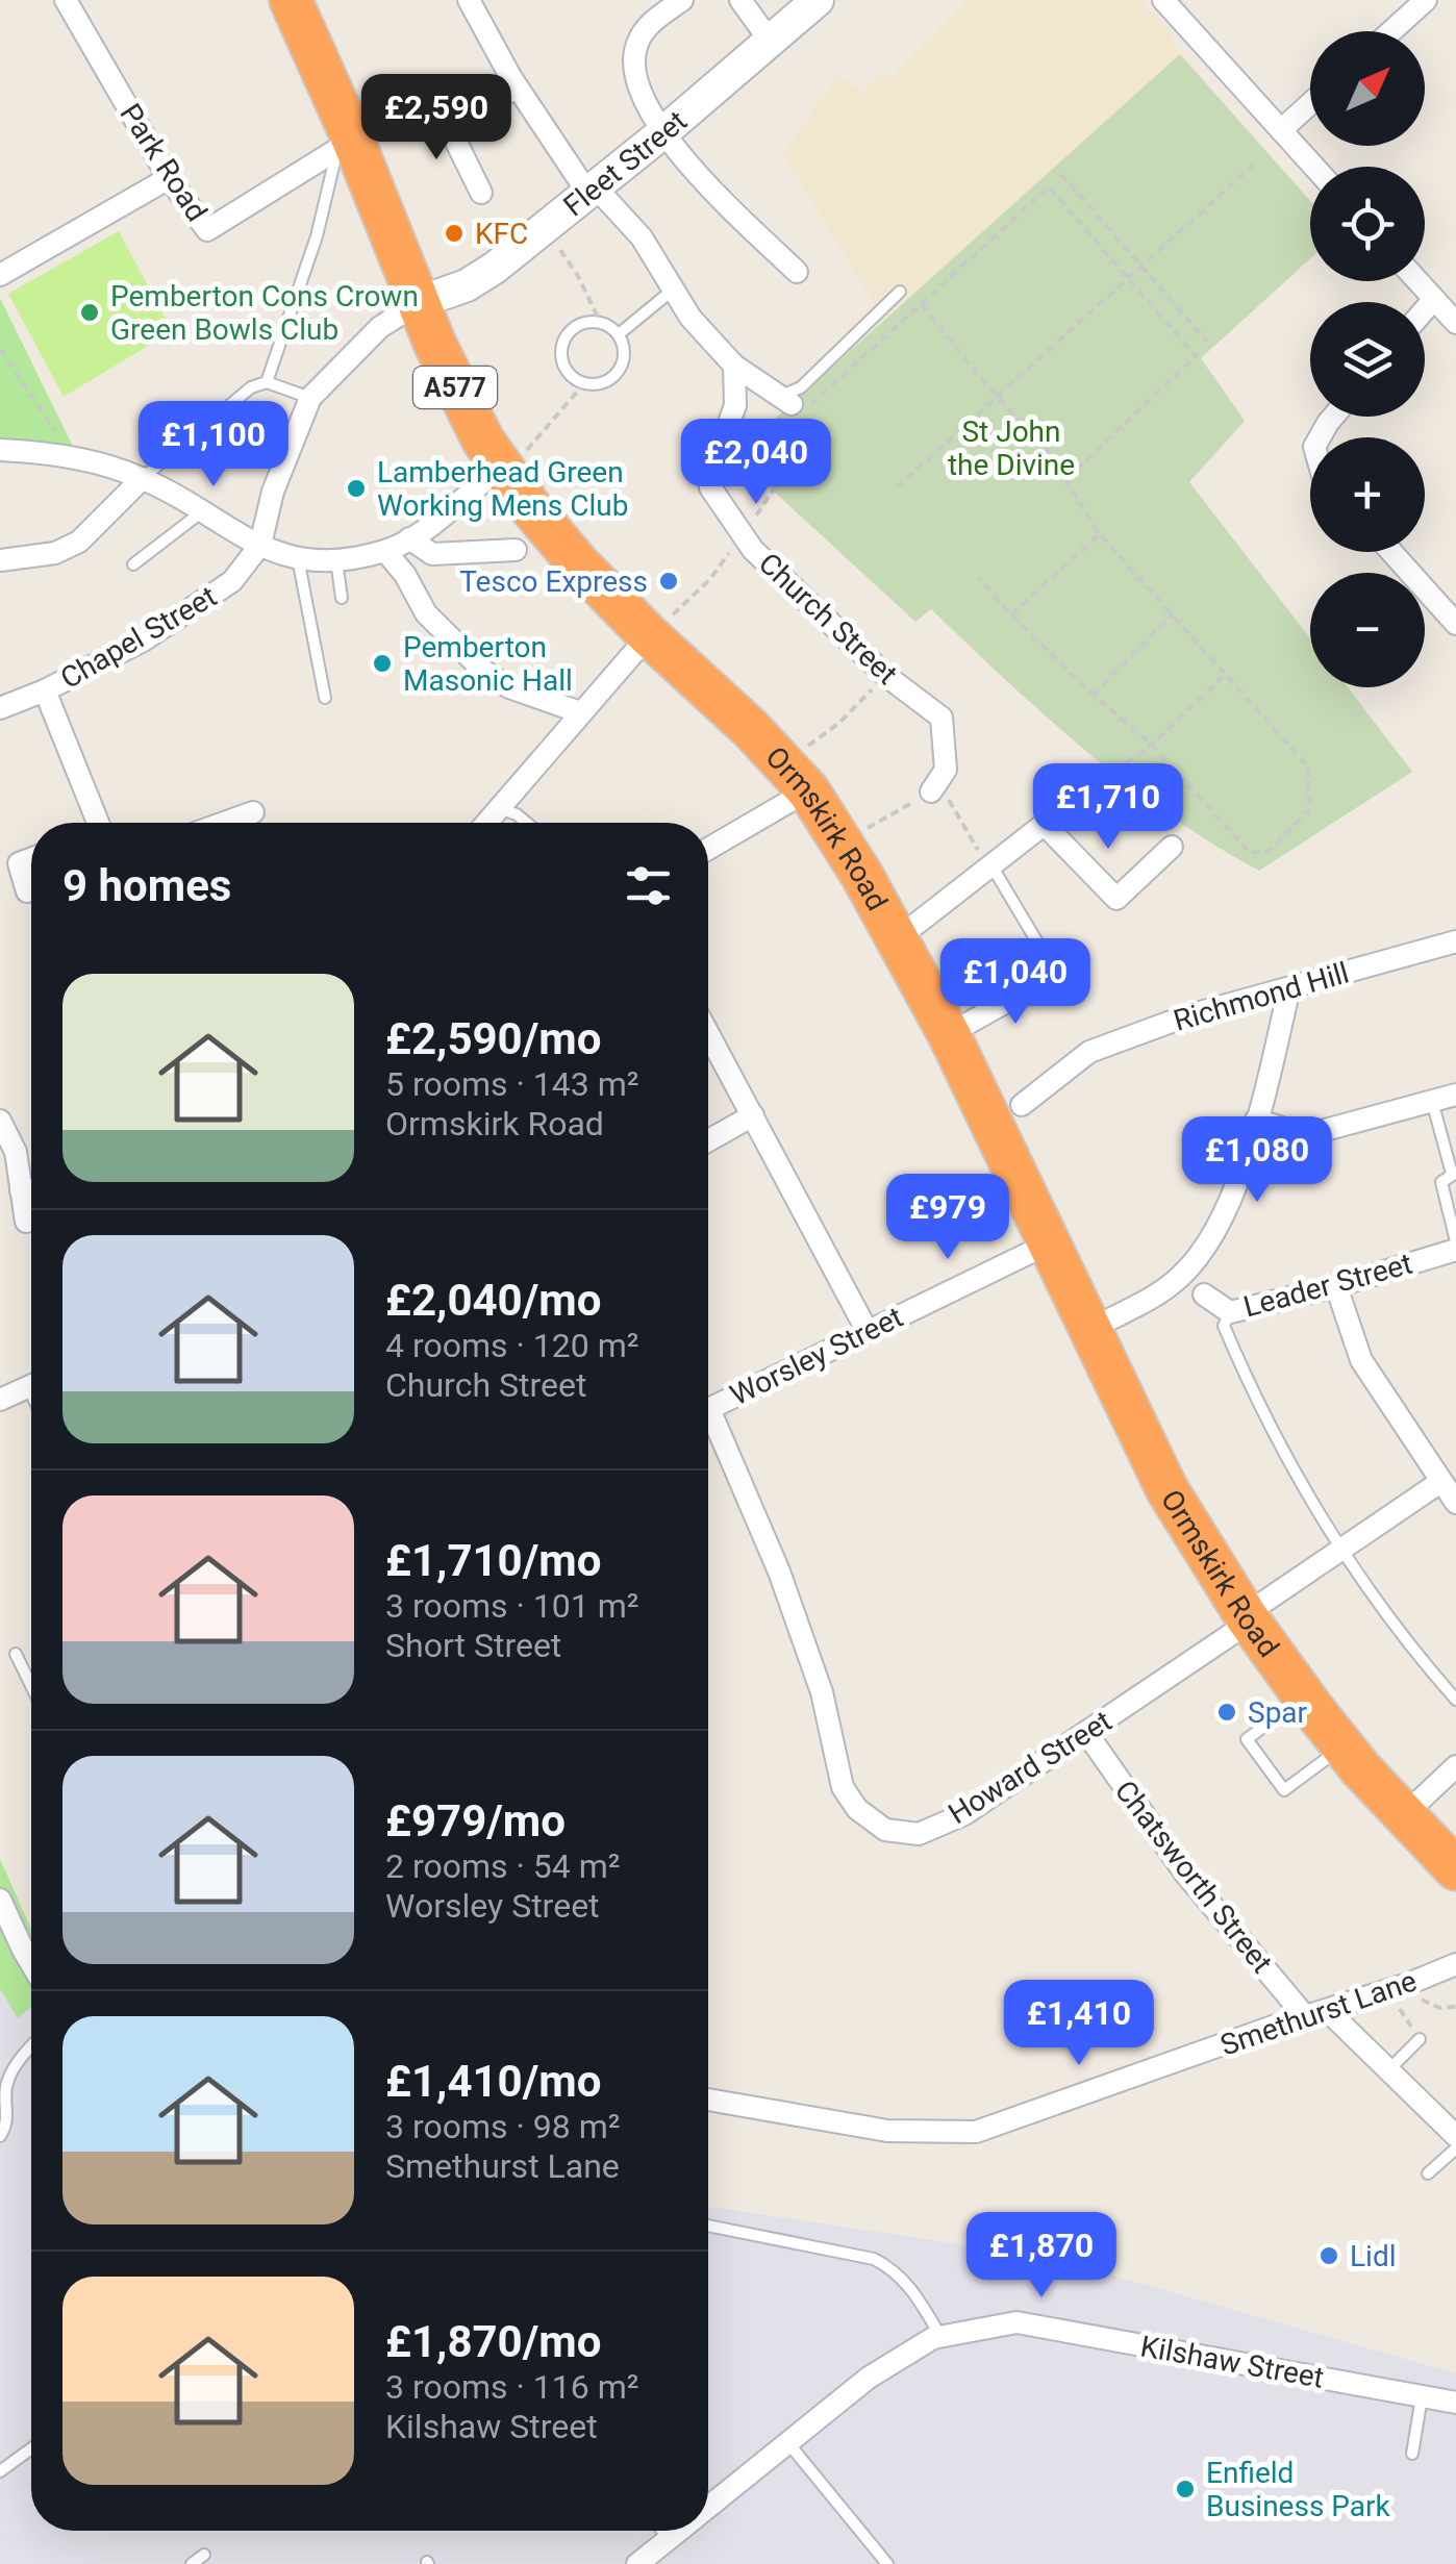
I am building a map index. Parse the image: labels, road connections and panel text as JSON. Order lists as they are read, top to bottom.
{
  "streets": {
    "highway": ["A577", "Ormskirk Road"],
    "street": [
      "Park Road",
      "Fleet Street",
      "Church Street",
      "Chapel Street",
      "Richmond Hill",
      "Leader Street",
      "Worsley Street",
      "Howard Street",
      "Chatsworth Street",
      "Smethurst Lane",
      "Kilshaw Street"
    ]
  },
  "crossings": [
    ["Park Road", "A577"],
    ["Park Road", "Ormskirk Road"],
    ["Fleet Street", "Ormskirk Road"],
    ["A577", "Ormskirk Road"],
    ["Ormskirk Road", "Worsley Street"],
    ["Ormskirk Road", "Howard Street"],
    ["Howard Street", "Chatsworth Street"],
    ["Chatsworth Street", "Smethurst Lane"]
  ],
  "parks": ["St John the Divine"],
  "places": [
    "KFC",
    "Pemberton Cons Crown Green Bowls Club",
    "Lamberhead Green Working Mens Club",
    "Tesco Express",
    "Pemberton Masonic Hall",
    "Spar",
    "Lidl",
    "Enfield Business Park"
  ],
  "north": "top right",
  "page": {
    "map_buttons": ["+", "−"],
    "price": [
      "£2,590",
      "£1,100",
      "£2,040",
      "£1,710",
      "£1,040",
      "£1,080",
      "£979",
      "£1,410",
      "£1,870"
    ],
    "heading": "9 homes",
    "list": [
      {
        "name": "£2,590/mo",
        "note": "5 rooms · 143 m² · Ormskirk Road"
      },
      {
        "name": "£2,040/mo",
        "note": "4 rooms · 120 m² · Church Street"
      },
      {
        "name": "£1,710/mo",
        "note": "3 rooms · 101 m² · Short Street"
      },
      {
        "name": "£979/mo",
        "note": "2 rooms · 54 m² · Worsley Street"
      },
      {
        "name": "£1,410/mo",
        "note": "3 rooms · 98 m² · Smethurst Lane"
      },
      {
        "name": "£1,870/mo",
        "note": "3 rooms · 116 m² · Kilshaw Street"
      }
    ]
  }
}
